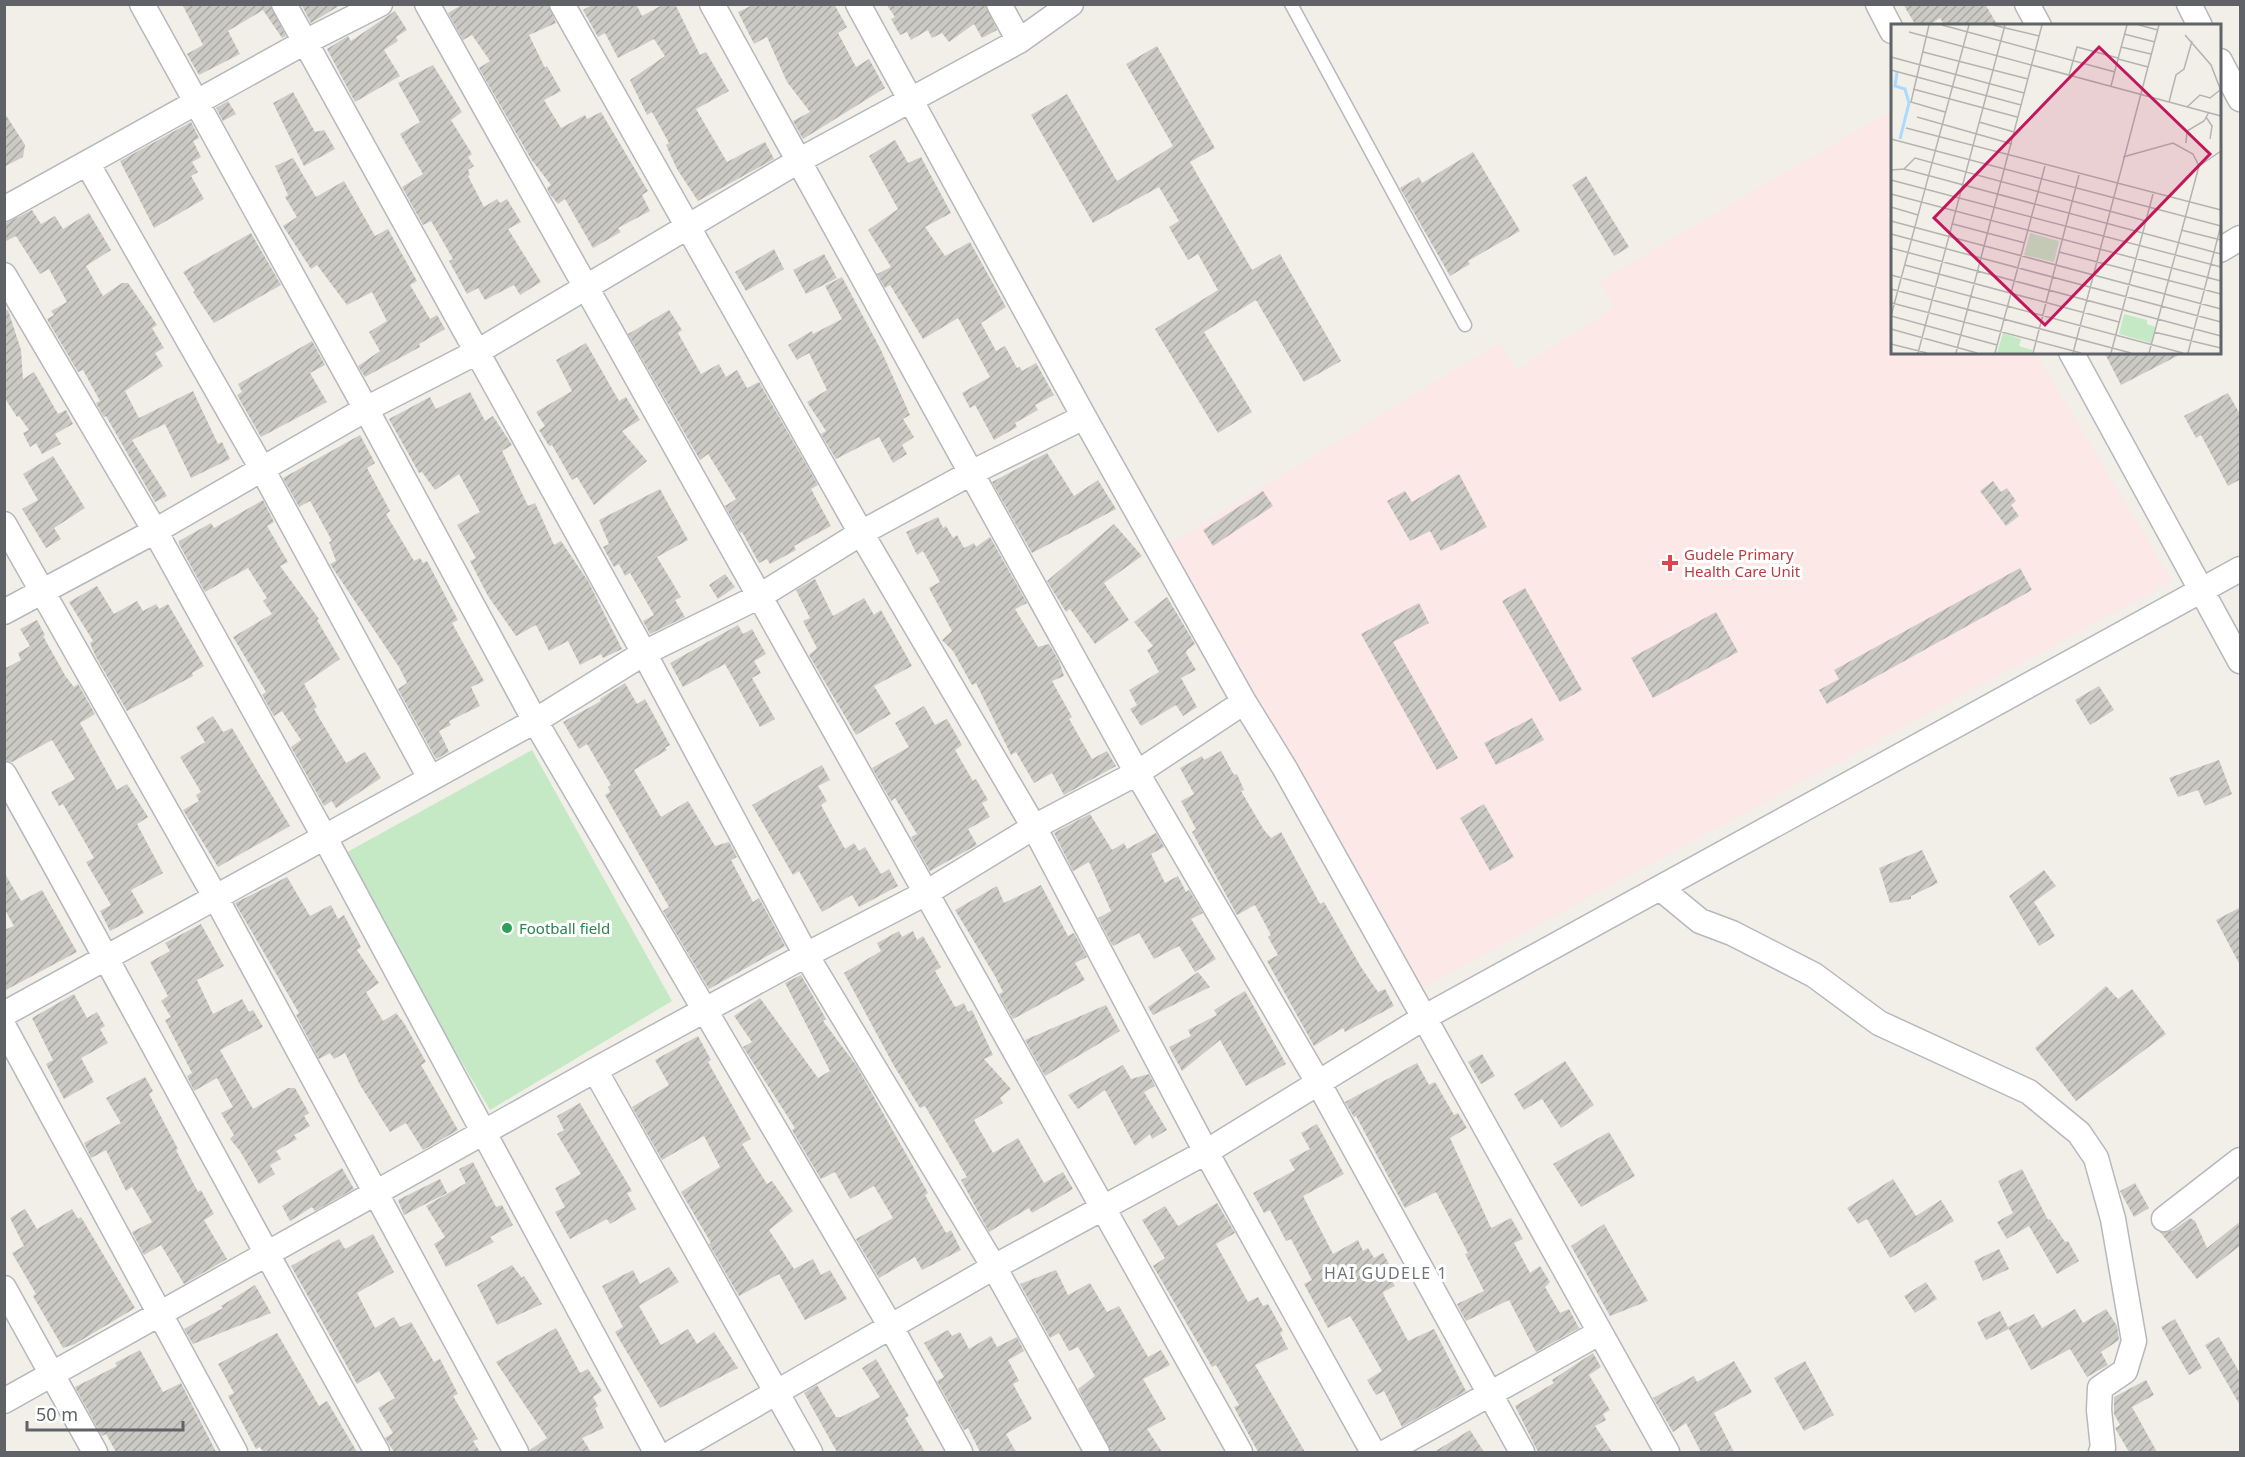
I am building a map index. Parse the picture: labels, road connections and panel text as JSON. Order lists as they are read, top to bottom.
{
  "districts": ["HAI GUDELE 1"],
  "places": {
    "health": ["Gudele Primary Health Care Unit"],
    "other": ["Football field"]
  },
  "scale_bar": "50 m"
}
